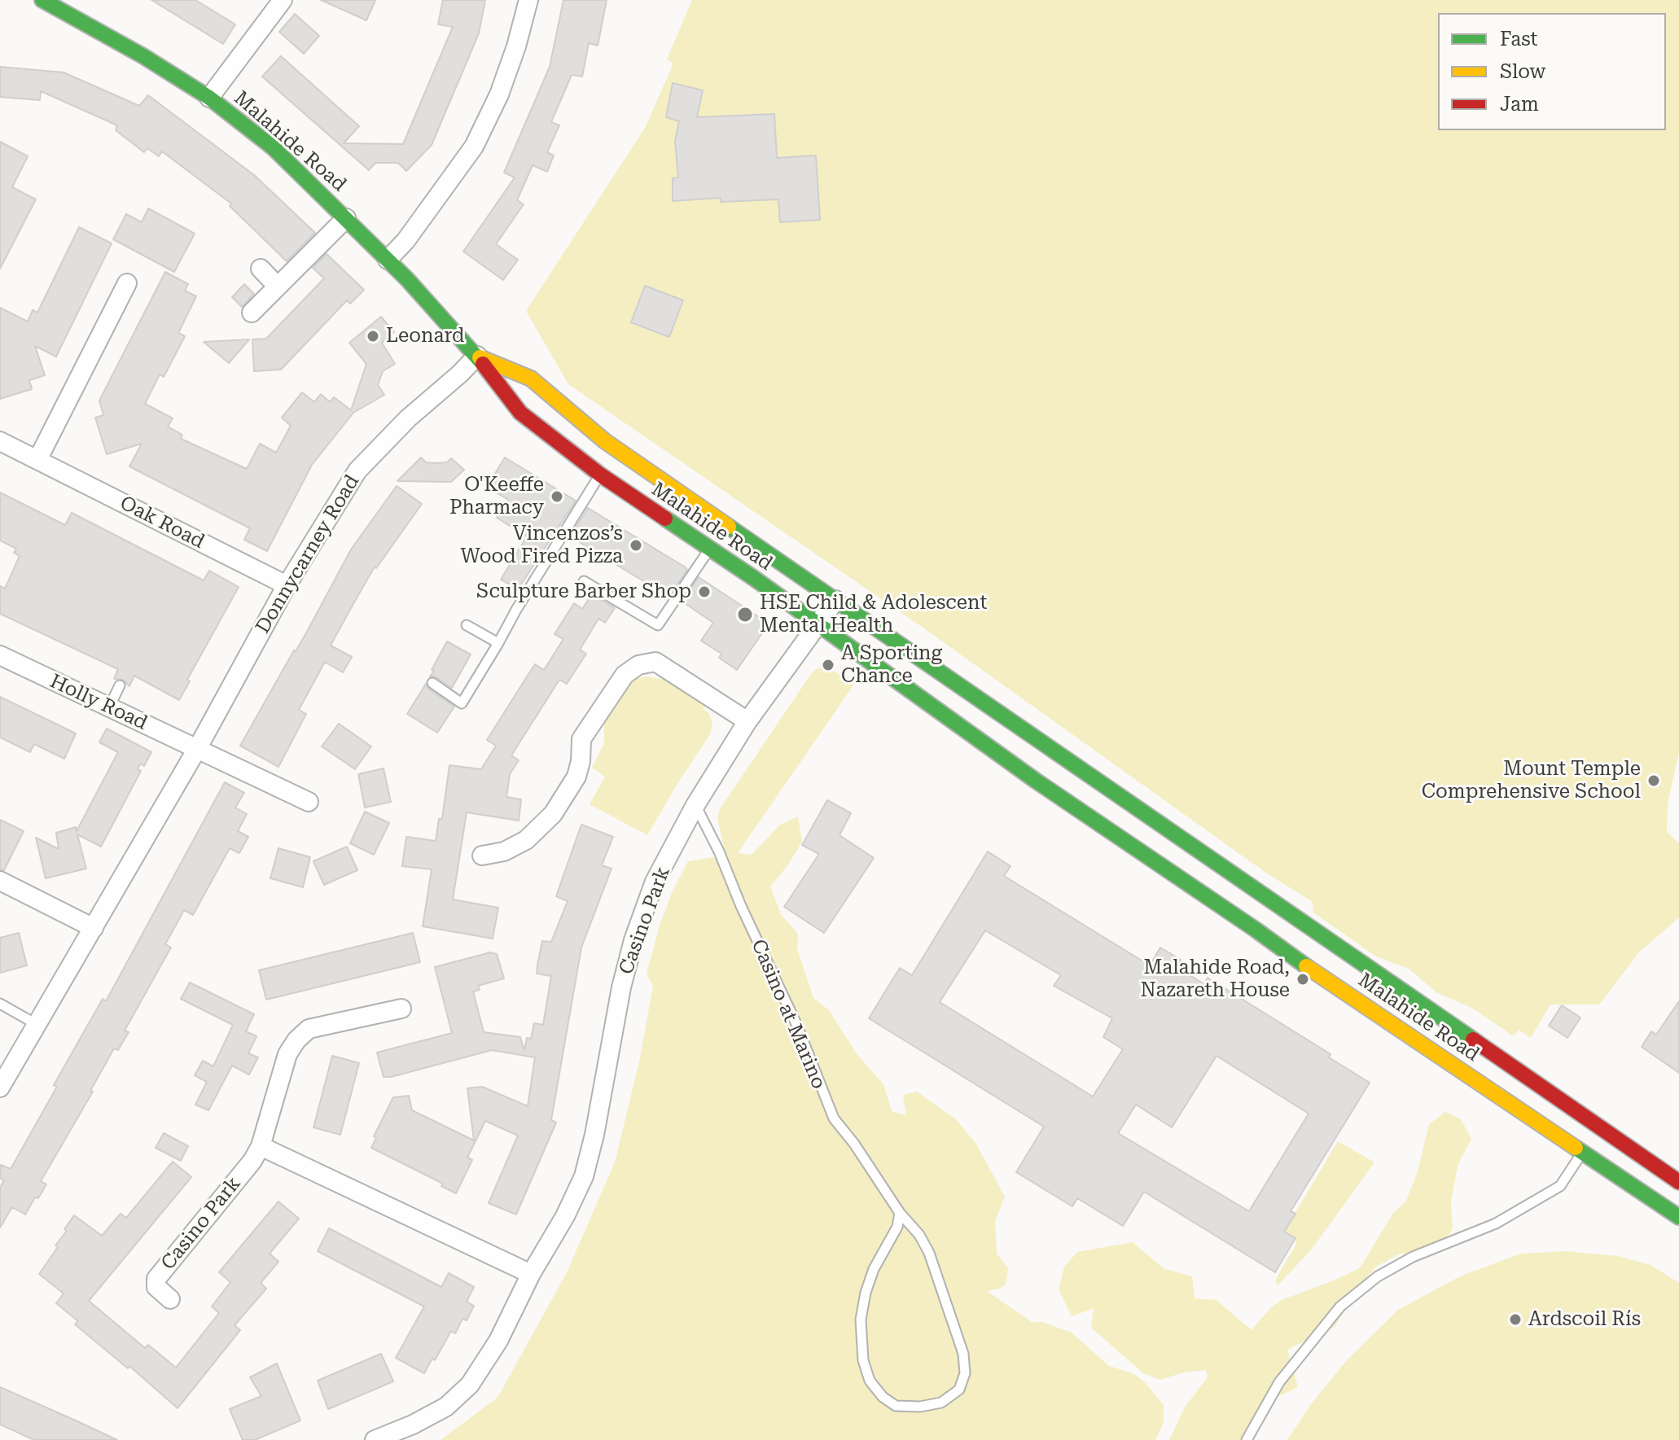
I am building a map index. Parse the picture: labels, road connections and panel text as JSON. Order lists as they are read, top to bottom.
{
  "streets": {
    "main road": ["Malahide Road"],
    "street": [
      "Oak Road",
      "Donnycarney Road",
      "Holly Road",
      "Casino Park"
    ],
    "lane": ["Casino at Marino"]
  },
  "crossings": [
    ["Malahide Road", "Donnycarney Road"],
    ["Malahide Road", "Casino Park"],
    ["Oak Road", "Donnycarney Road"],
    ["Donnycarney Road", "Holly Road"],
    ["Casino Park", "Casino at Marino"]
  ],
  "places": [
    "Leonard",
    "O'Keeffe Pharmacy",
    "Vincenzos’s Wood Fired Pizza",
    "Sculpture Barber Shop",
    "HSE Child & Adolescent Mental Health",
    "A Sporting Chance",
    "Mount Temple Comprehensive School",
    "Malahide Road, Nazareth House",
    "Ardscoil Rís"
  ],
  "legend": ["Fast", "Slow", "Jam"]
}
